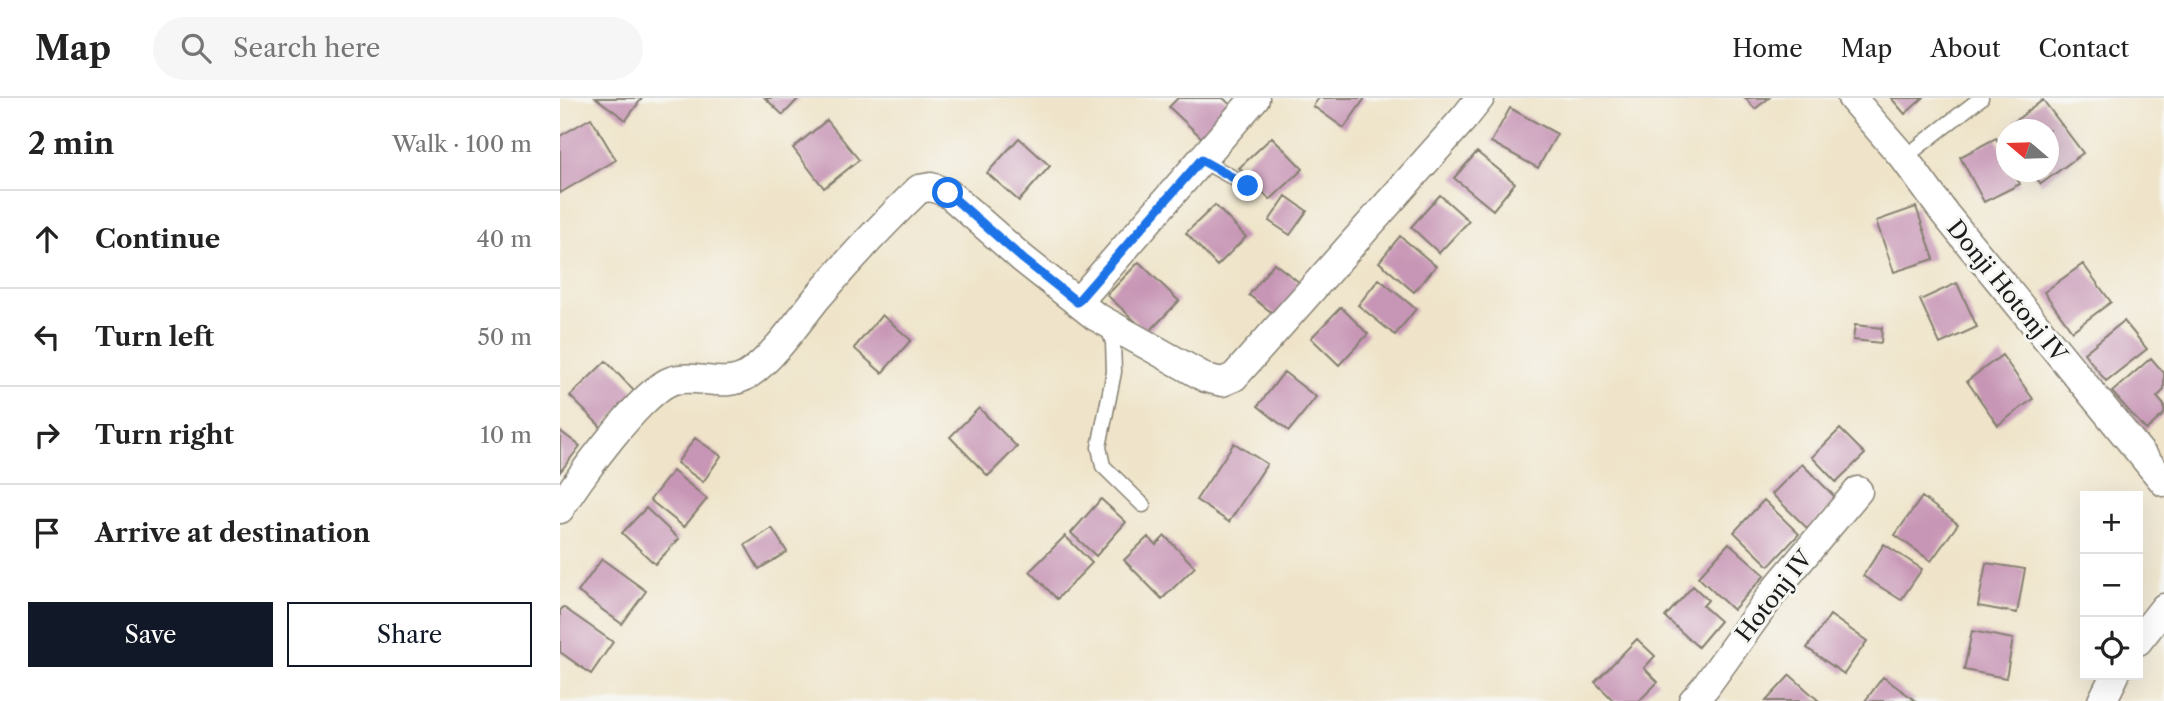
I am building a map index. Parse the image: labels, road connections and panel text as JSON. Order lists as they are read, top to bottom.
{
  "streets": {
    "street": ["Donji Hotonj IV", "Hotonj IV"]
  },
  "north": "left",
  "page": {
    "header": "Map",
    "search": "Search here",
    "nav": [
      "Home",
      "Map",
      "About",
      "Contact"
    ],
    "heading": ["2 min", "Walk · 100 m"],
    "list": [
      ["Continue", "40 m"],
      ["Turn left", "50 m"],
      ["Turn right", "10 m"],
      "Arrive at destination"
    ],
    "map_buttons": ["+", "−"],
    "buttons": ["Save", "Share"]
  }
}
